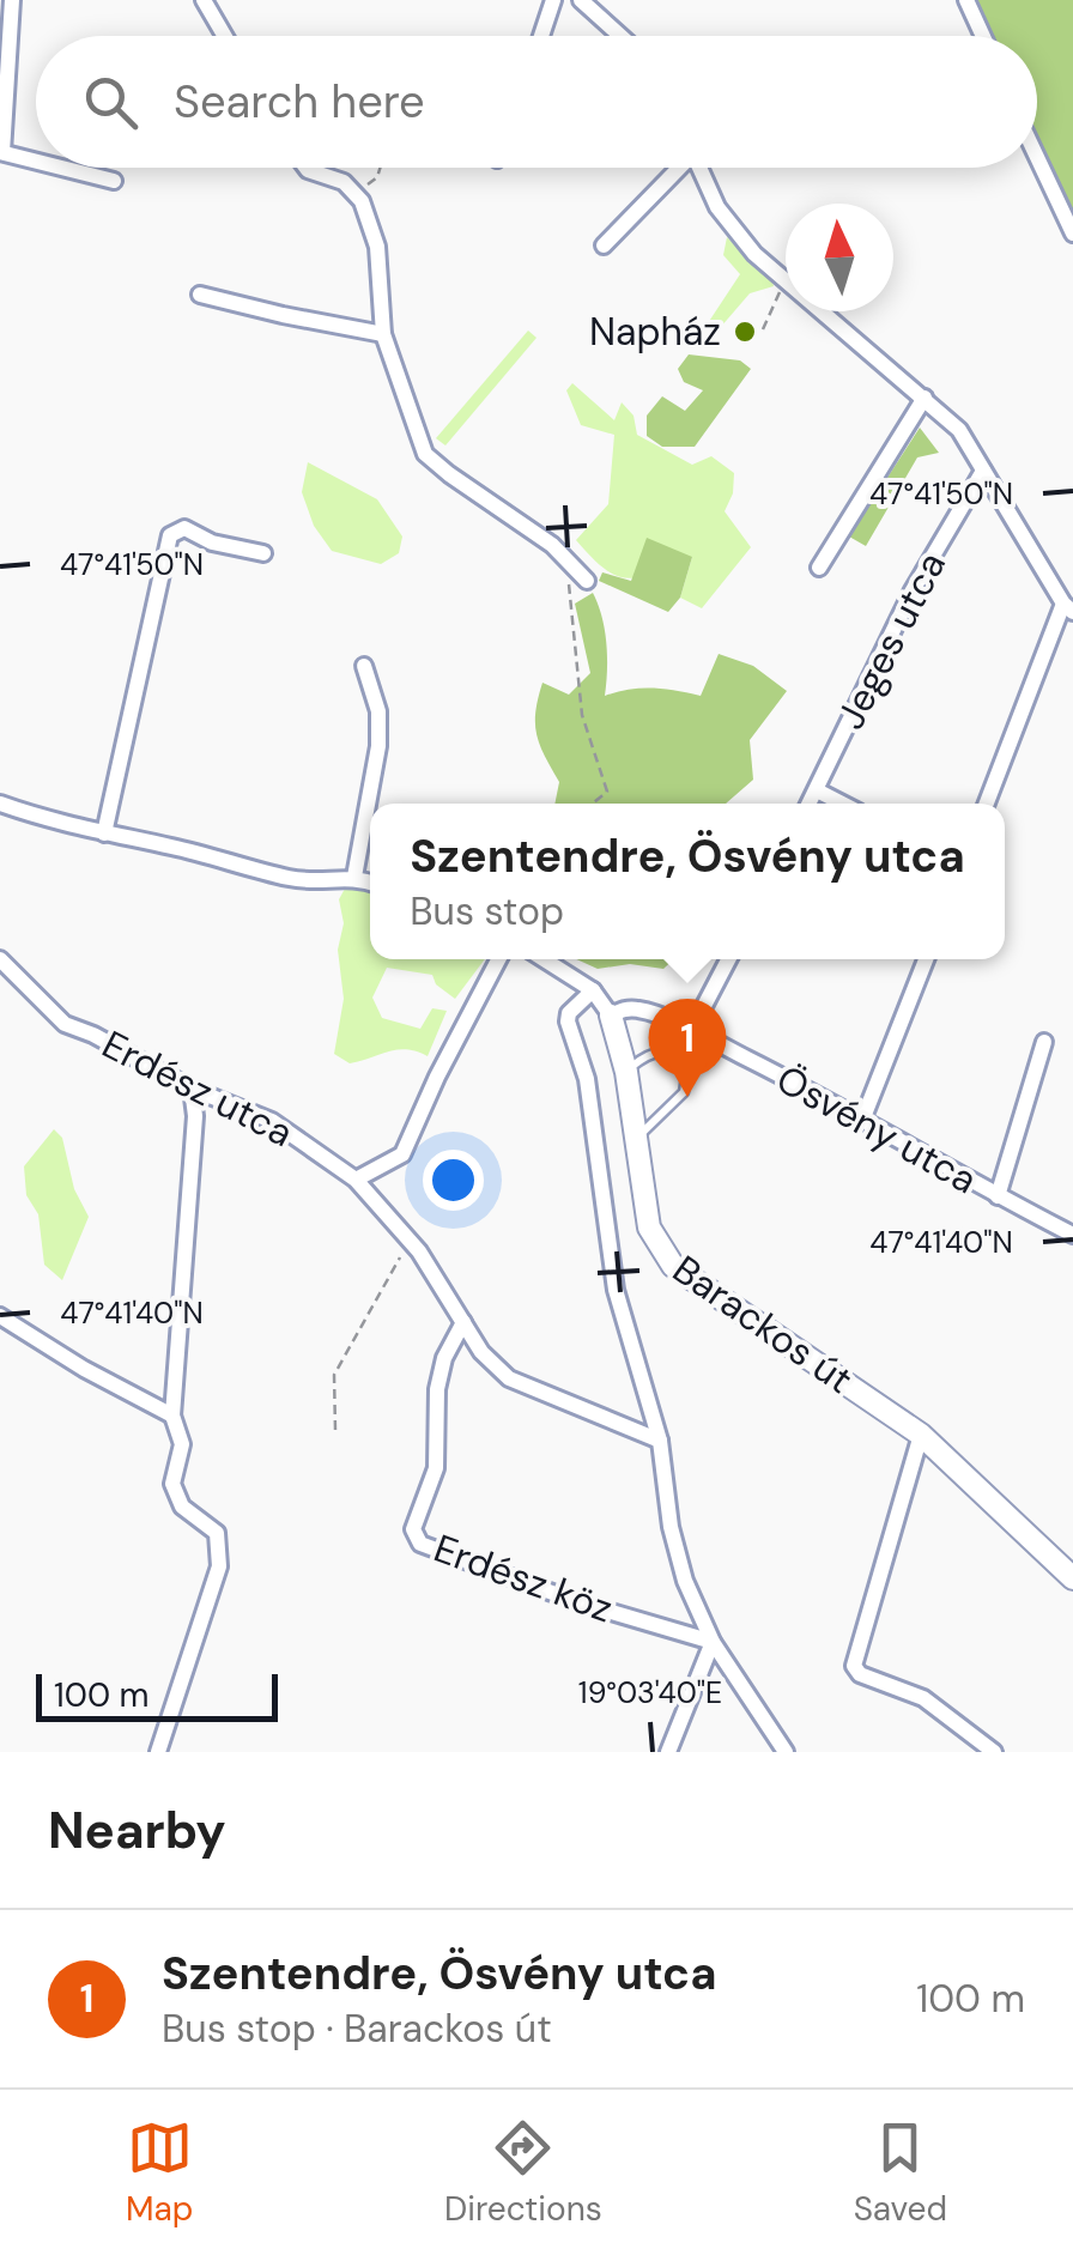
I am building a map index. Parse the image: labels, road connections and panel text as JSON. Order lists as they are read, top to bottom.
{
  "streets": {
    "street": [
      "Jeges utca",
      "Erdész utca",
      "Ösvény utca",
      "Barackos út",
      "Erdész köz"
    ]
  },
  "crossings": [
    ["Erdész utca", "Erdész köz"],
    ["Ösvény utca", "Barackos út"]
  ],
  "places": ["Napház"],
  "scale_bar": "100 m",
  "north": "top",
  "page": {
    "search": "Search here",
    "popup": ["Szentendre, Ösvény utca", "Bus stop"],
    "pins": "1",
    "scale": "100 m",
    "heading": "Nearby",
    "list": [
      {
        "mark": "1",
        "name": "Szentendre, Ösvény utca",
        "note": "Bus stop · Barackos út",
        "value": "100 m"
      }
    ],
    "nav": ["Map", "Directions", "Saved"]
  },
  "coordinates": ["47°41'50\"N", "47°41'40\"N", "19°03'40\"E"]
}
